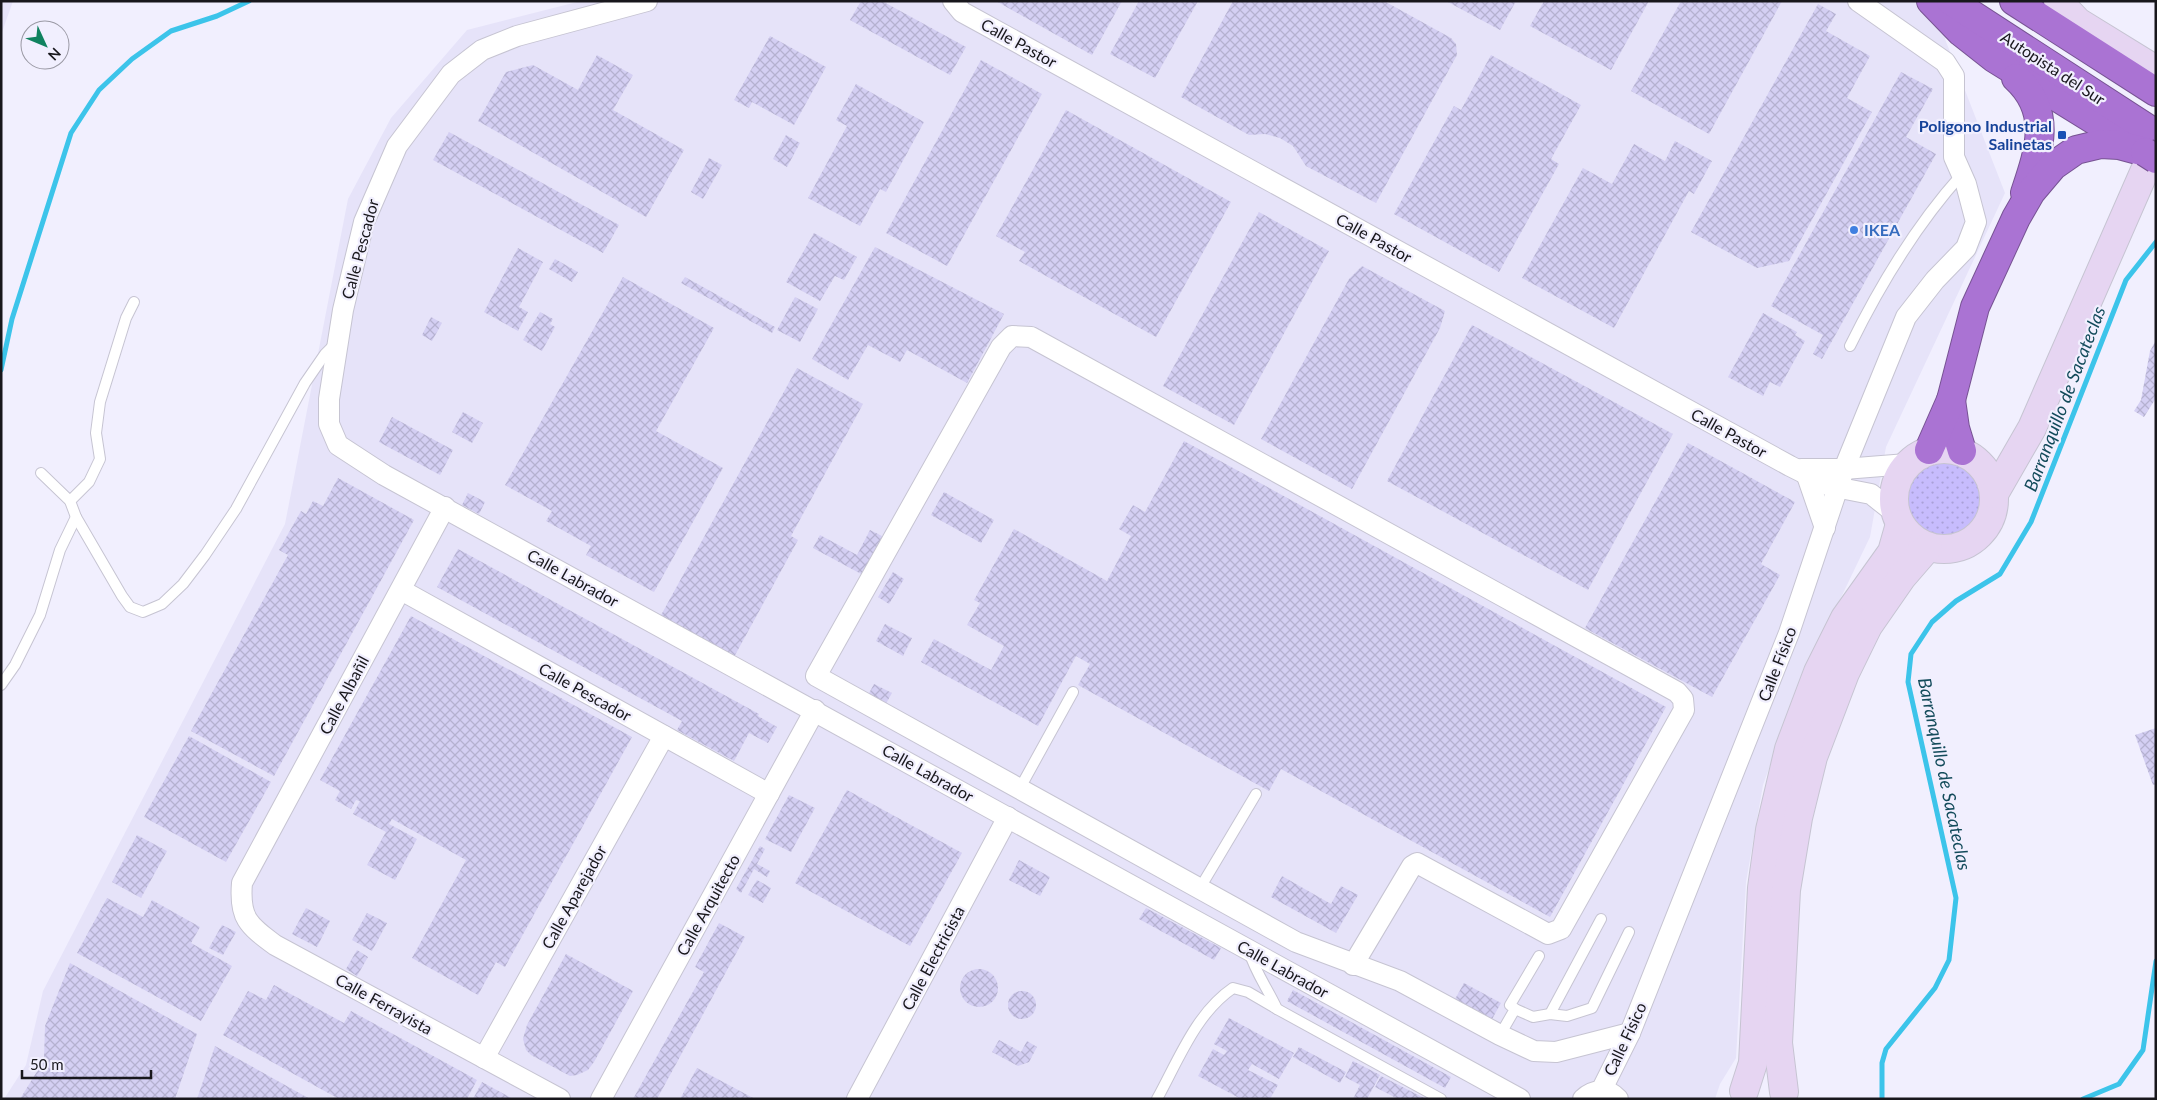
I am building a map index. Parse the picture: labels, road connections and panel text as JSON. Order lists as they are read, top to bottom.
{
  "streets": {
    "highway": ["Autopista del Sur"],
    "street": [
      "Calle Pastor",
      "Calle Pescador",
      "Calle Labrador",
      "Calle Físico",
      "Calle Albañil",
      "Calle Aparejador",
      "Calle Arquitecto",
      "Calle Electricista",
      "Calle Ferrayista"
    ]
  },
  "crossings": [
    ["Calle Pastor", "Calle Físico"],
    ["Calle Pescador", "Calle Labrador"],
    ["Calle Pescador", "Calle Albañil"],
    ["Calle Pescador", "Calle Aparejador"],
    ["Calle Pescador", "Calle Arquitecto"],
    ["Calle Labrador", "Calle Albañil"],
    ["Calle Labrador", "Calle Arquitecto"],
    ["Calle Labrador", "Calle Electricista"],
    ["Calle Albañil", "Calle Ferrayista"],
    ["Calle Aparejador", "Calle Ferrayista"]
  ],
  "water": ["Barranquillo de Sacateclas"],
  "places": {
    "transit": ["Poligono Industrial Salinetas"],
    "other": ["IKEA"]
  },
  "scale_bar": "50 m",
  "north": "bottom right"
}
